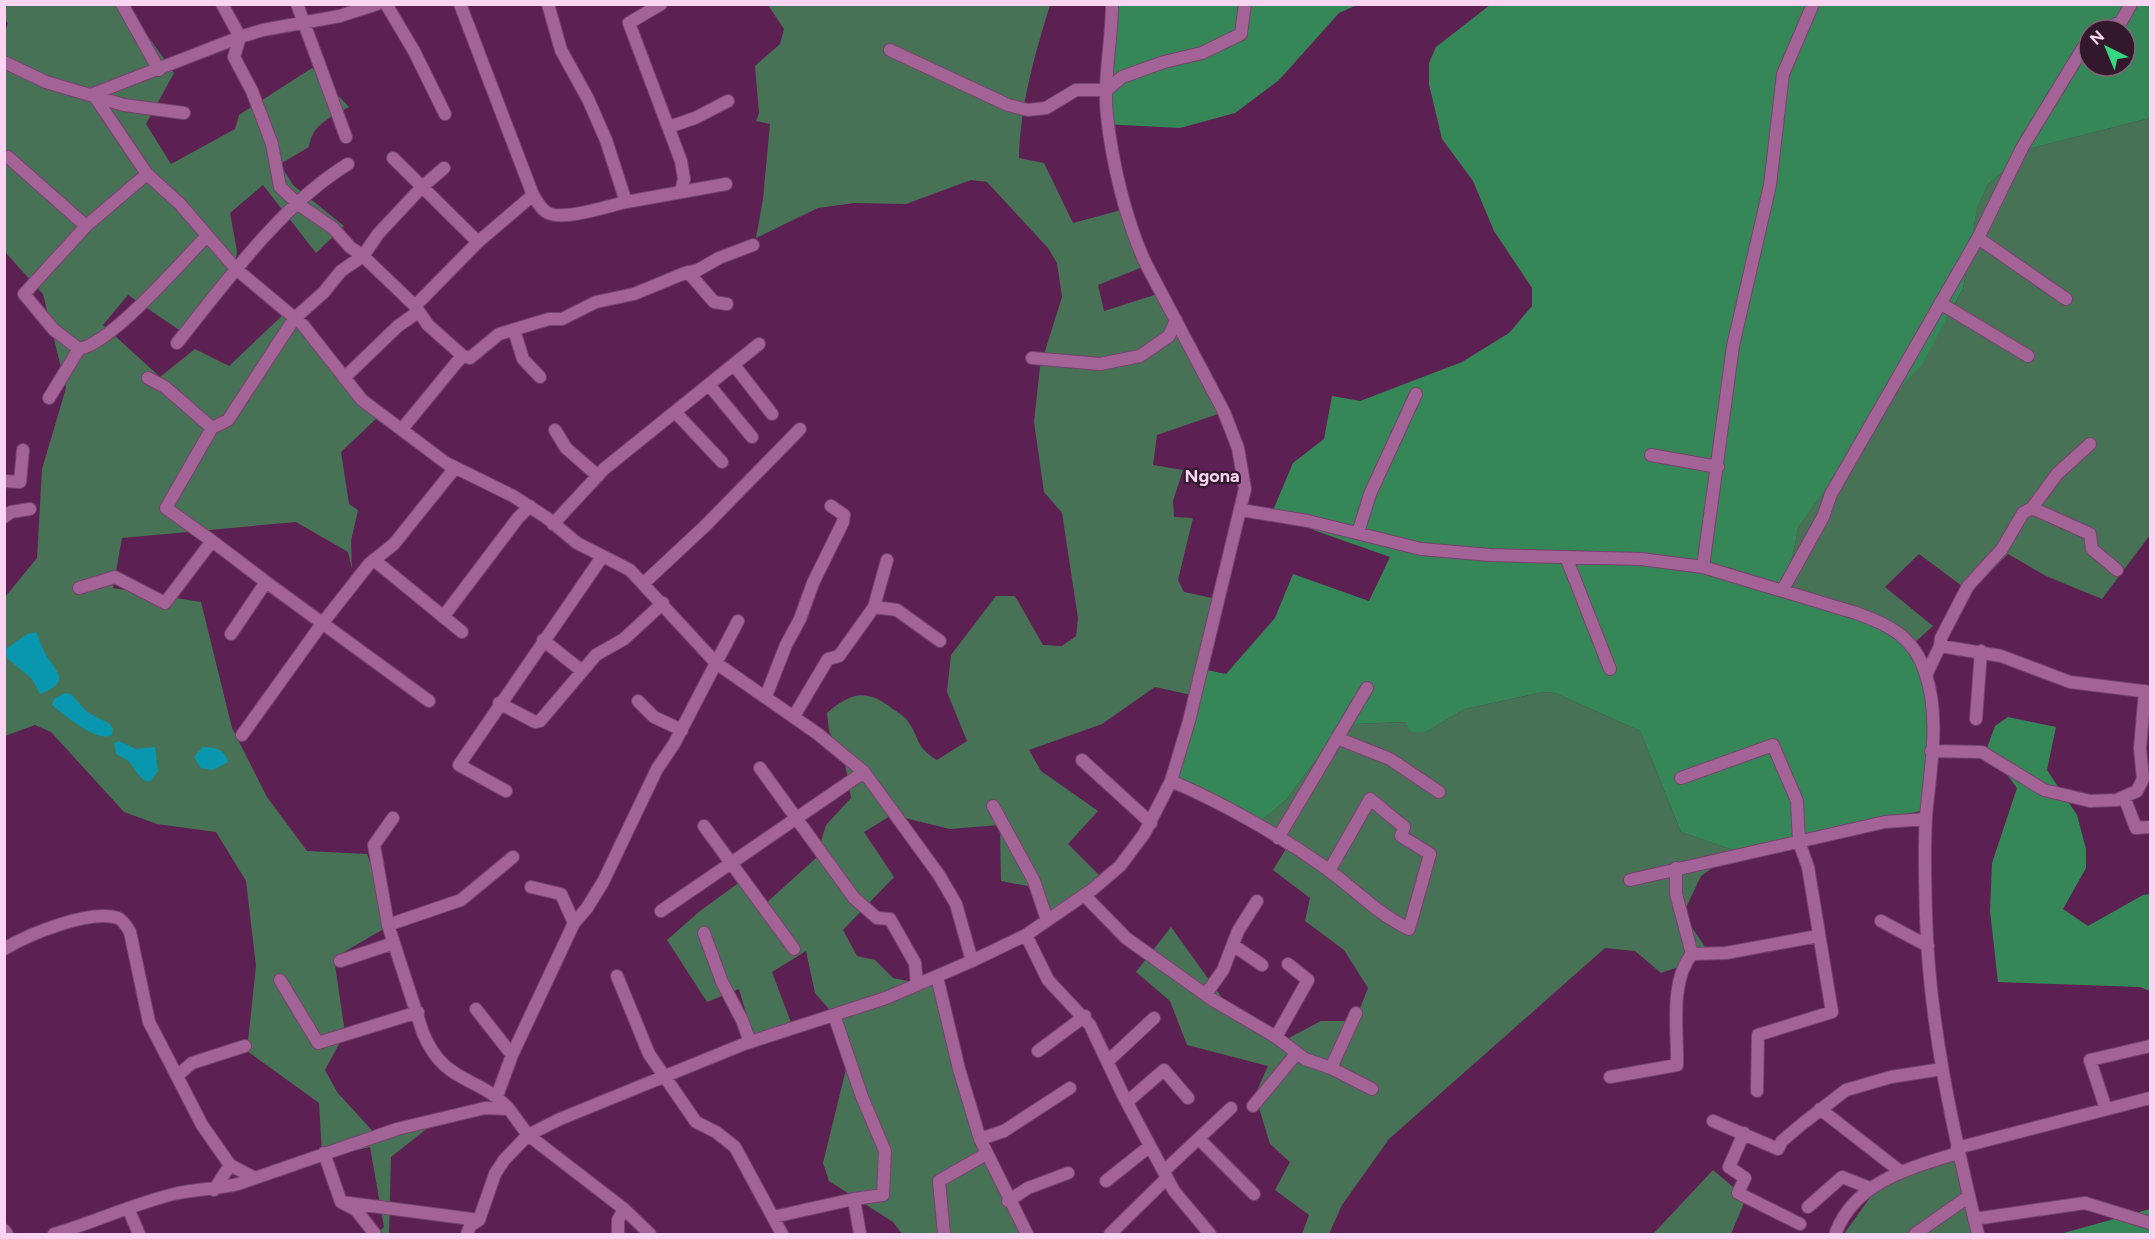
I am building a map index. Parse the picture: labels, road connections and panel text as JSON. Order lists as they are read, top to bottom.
{
  "districts": ["Ngona"],
  "north": "top left"
}
